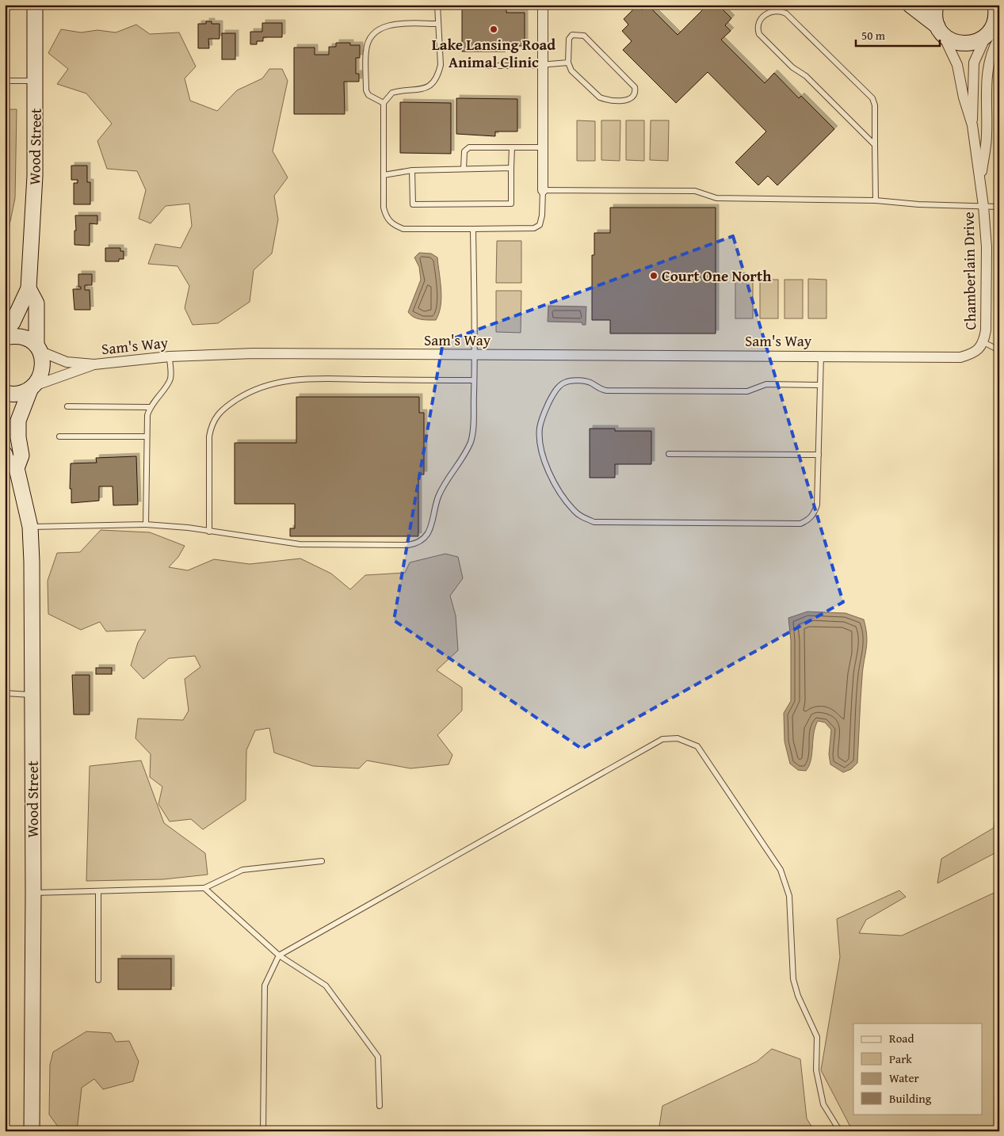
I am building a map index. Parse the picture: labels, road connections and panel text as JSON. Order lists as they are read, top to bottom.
{
  "streets": {
    "street": ["Wood Street", "Chamberlain Drive", "Sam's Way"]
  },
  "crossings": [
    ["Wood Street", "Sam's Way"],
    ["Chamberlain Drive", "Sam's Way"]
  ],
  "places": ["Lake Lansing Road Animal Clinic", "Court One North"],
  "legend": [
    "Road",
    "Park",
    "Water",
    "Building"
  ],
  "scale_bar": "50 m"
}
